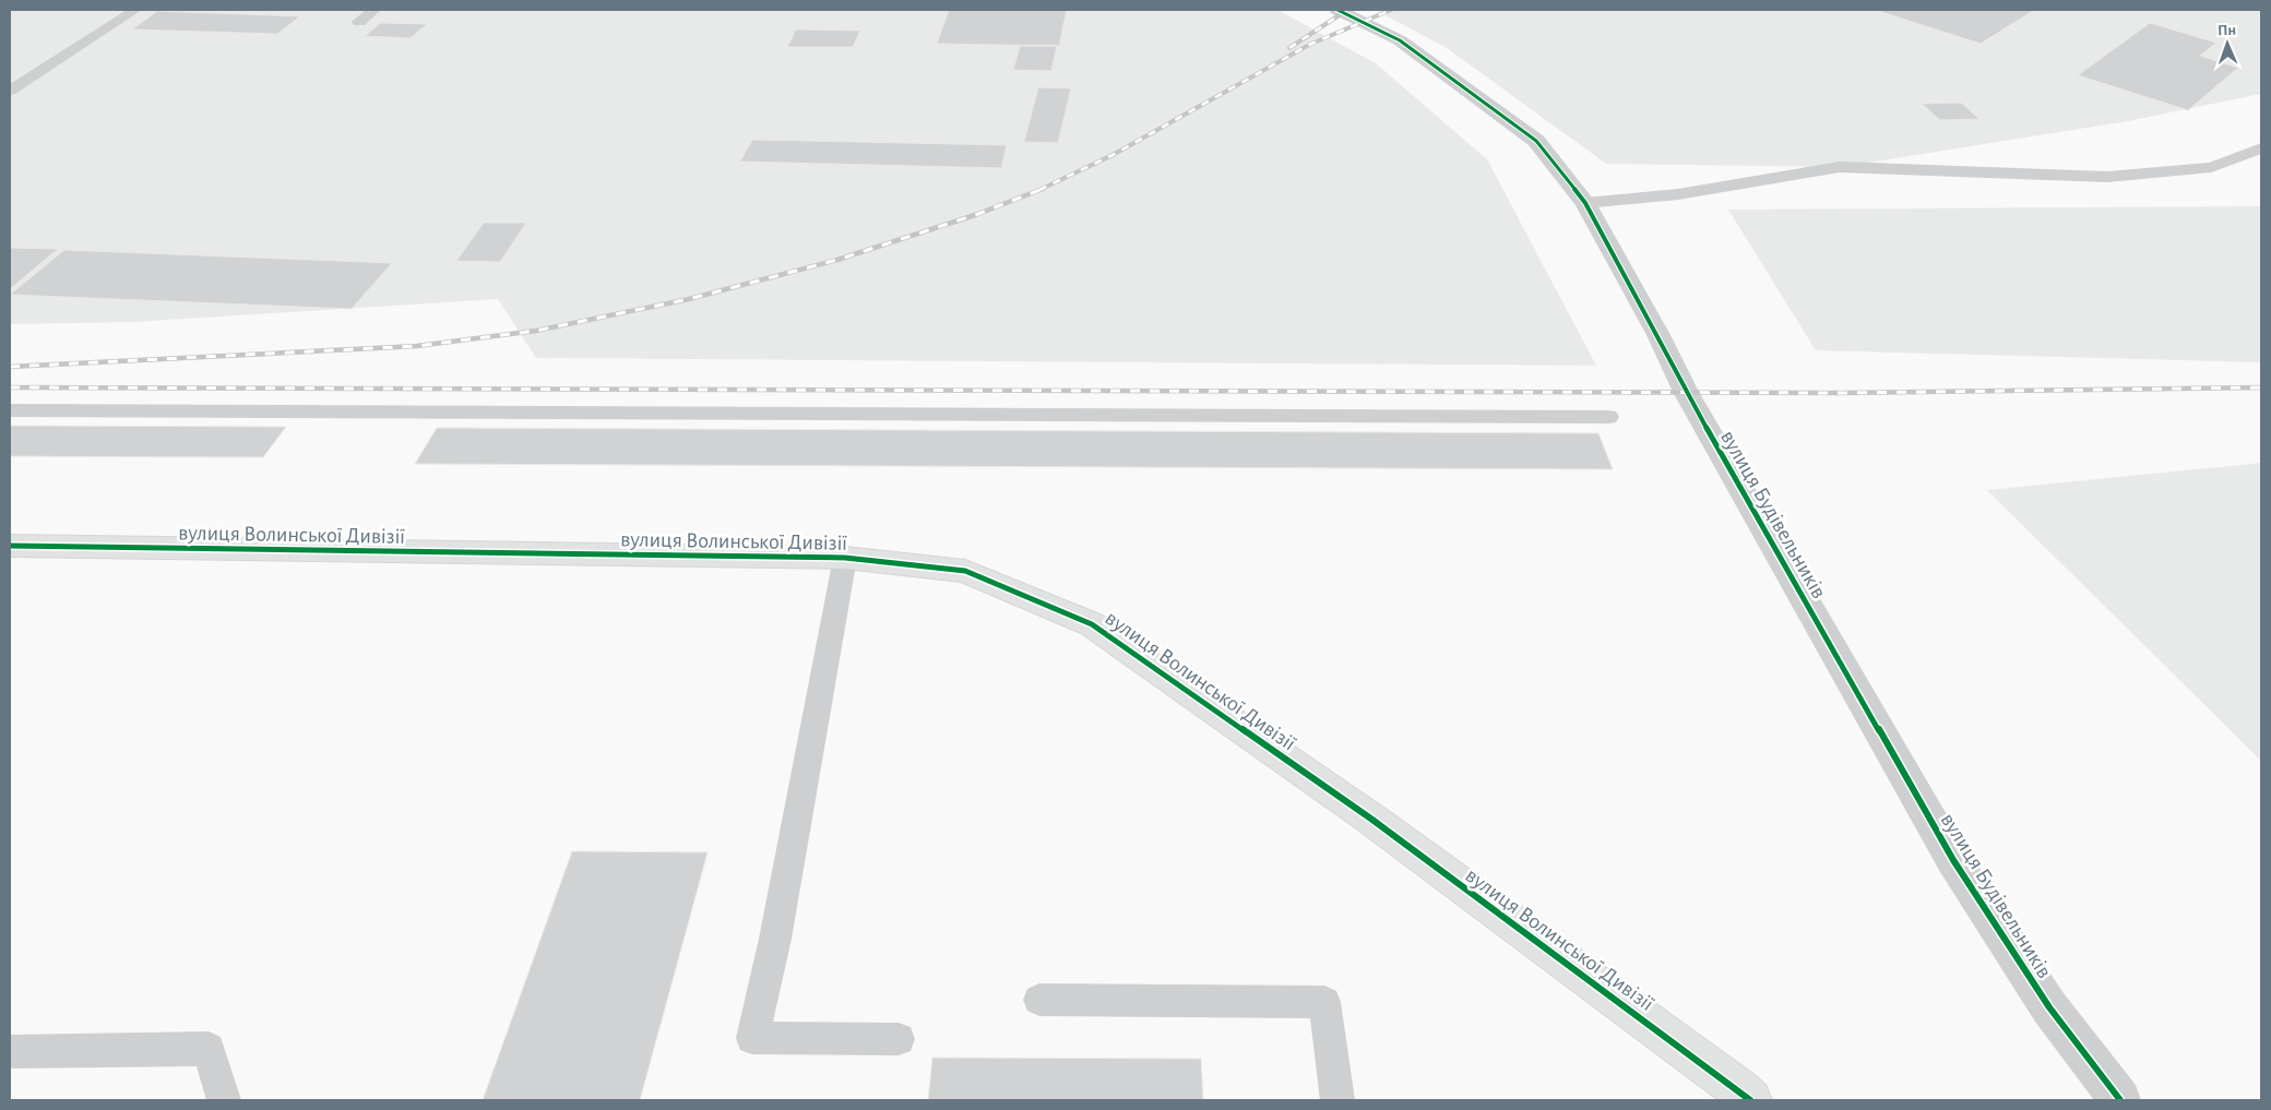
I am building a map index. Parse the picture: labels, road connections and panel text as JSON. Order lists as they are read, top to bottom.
{
  "streets": {
    "street": ["вулиця Будівельників", "вулиця Волинської Дивізії"]
  },
  "north": "top"
}
